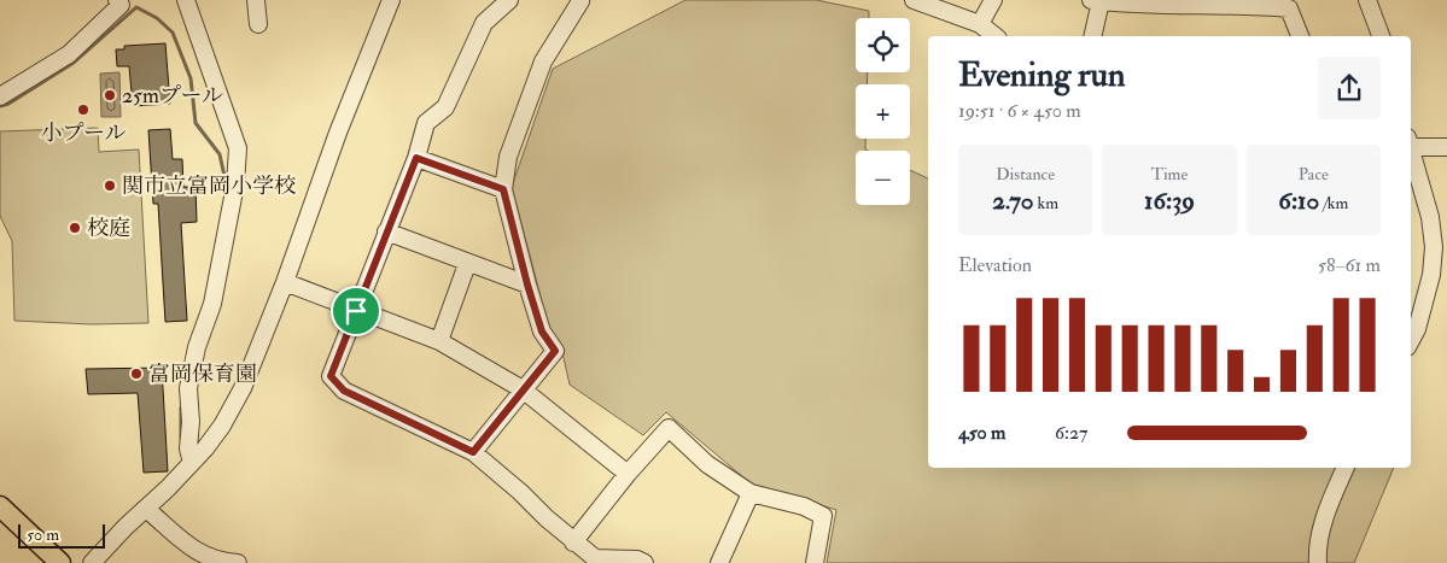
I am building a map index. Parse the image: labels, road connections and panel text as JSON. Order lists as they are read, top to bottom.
{
  "places": [
    "25mプール",
    "小プール",
    "関市立富岡小学校",
    "校庭",
    "富岡保育園"
  ],
  "scale_bar": "50 m",
  "page": {
    "map_buttons": ["+", "−"],
    "heading": ["Evening run", "19:51 · 6 × 450 m"],
    "stats": [
      ["Distance", "2.70 km"],
      ["Time", "16:39"],
      ["Pace", "6:10 /km"]
    ],
    "chart": ["Elevation", "58–61 m"],
    "list": [
      {
        "name": "450 m",
        "note": "6:27"
      }
    ],
    "scale": "50 m"
  }
}
